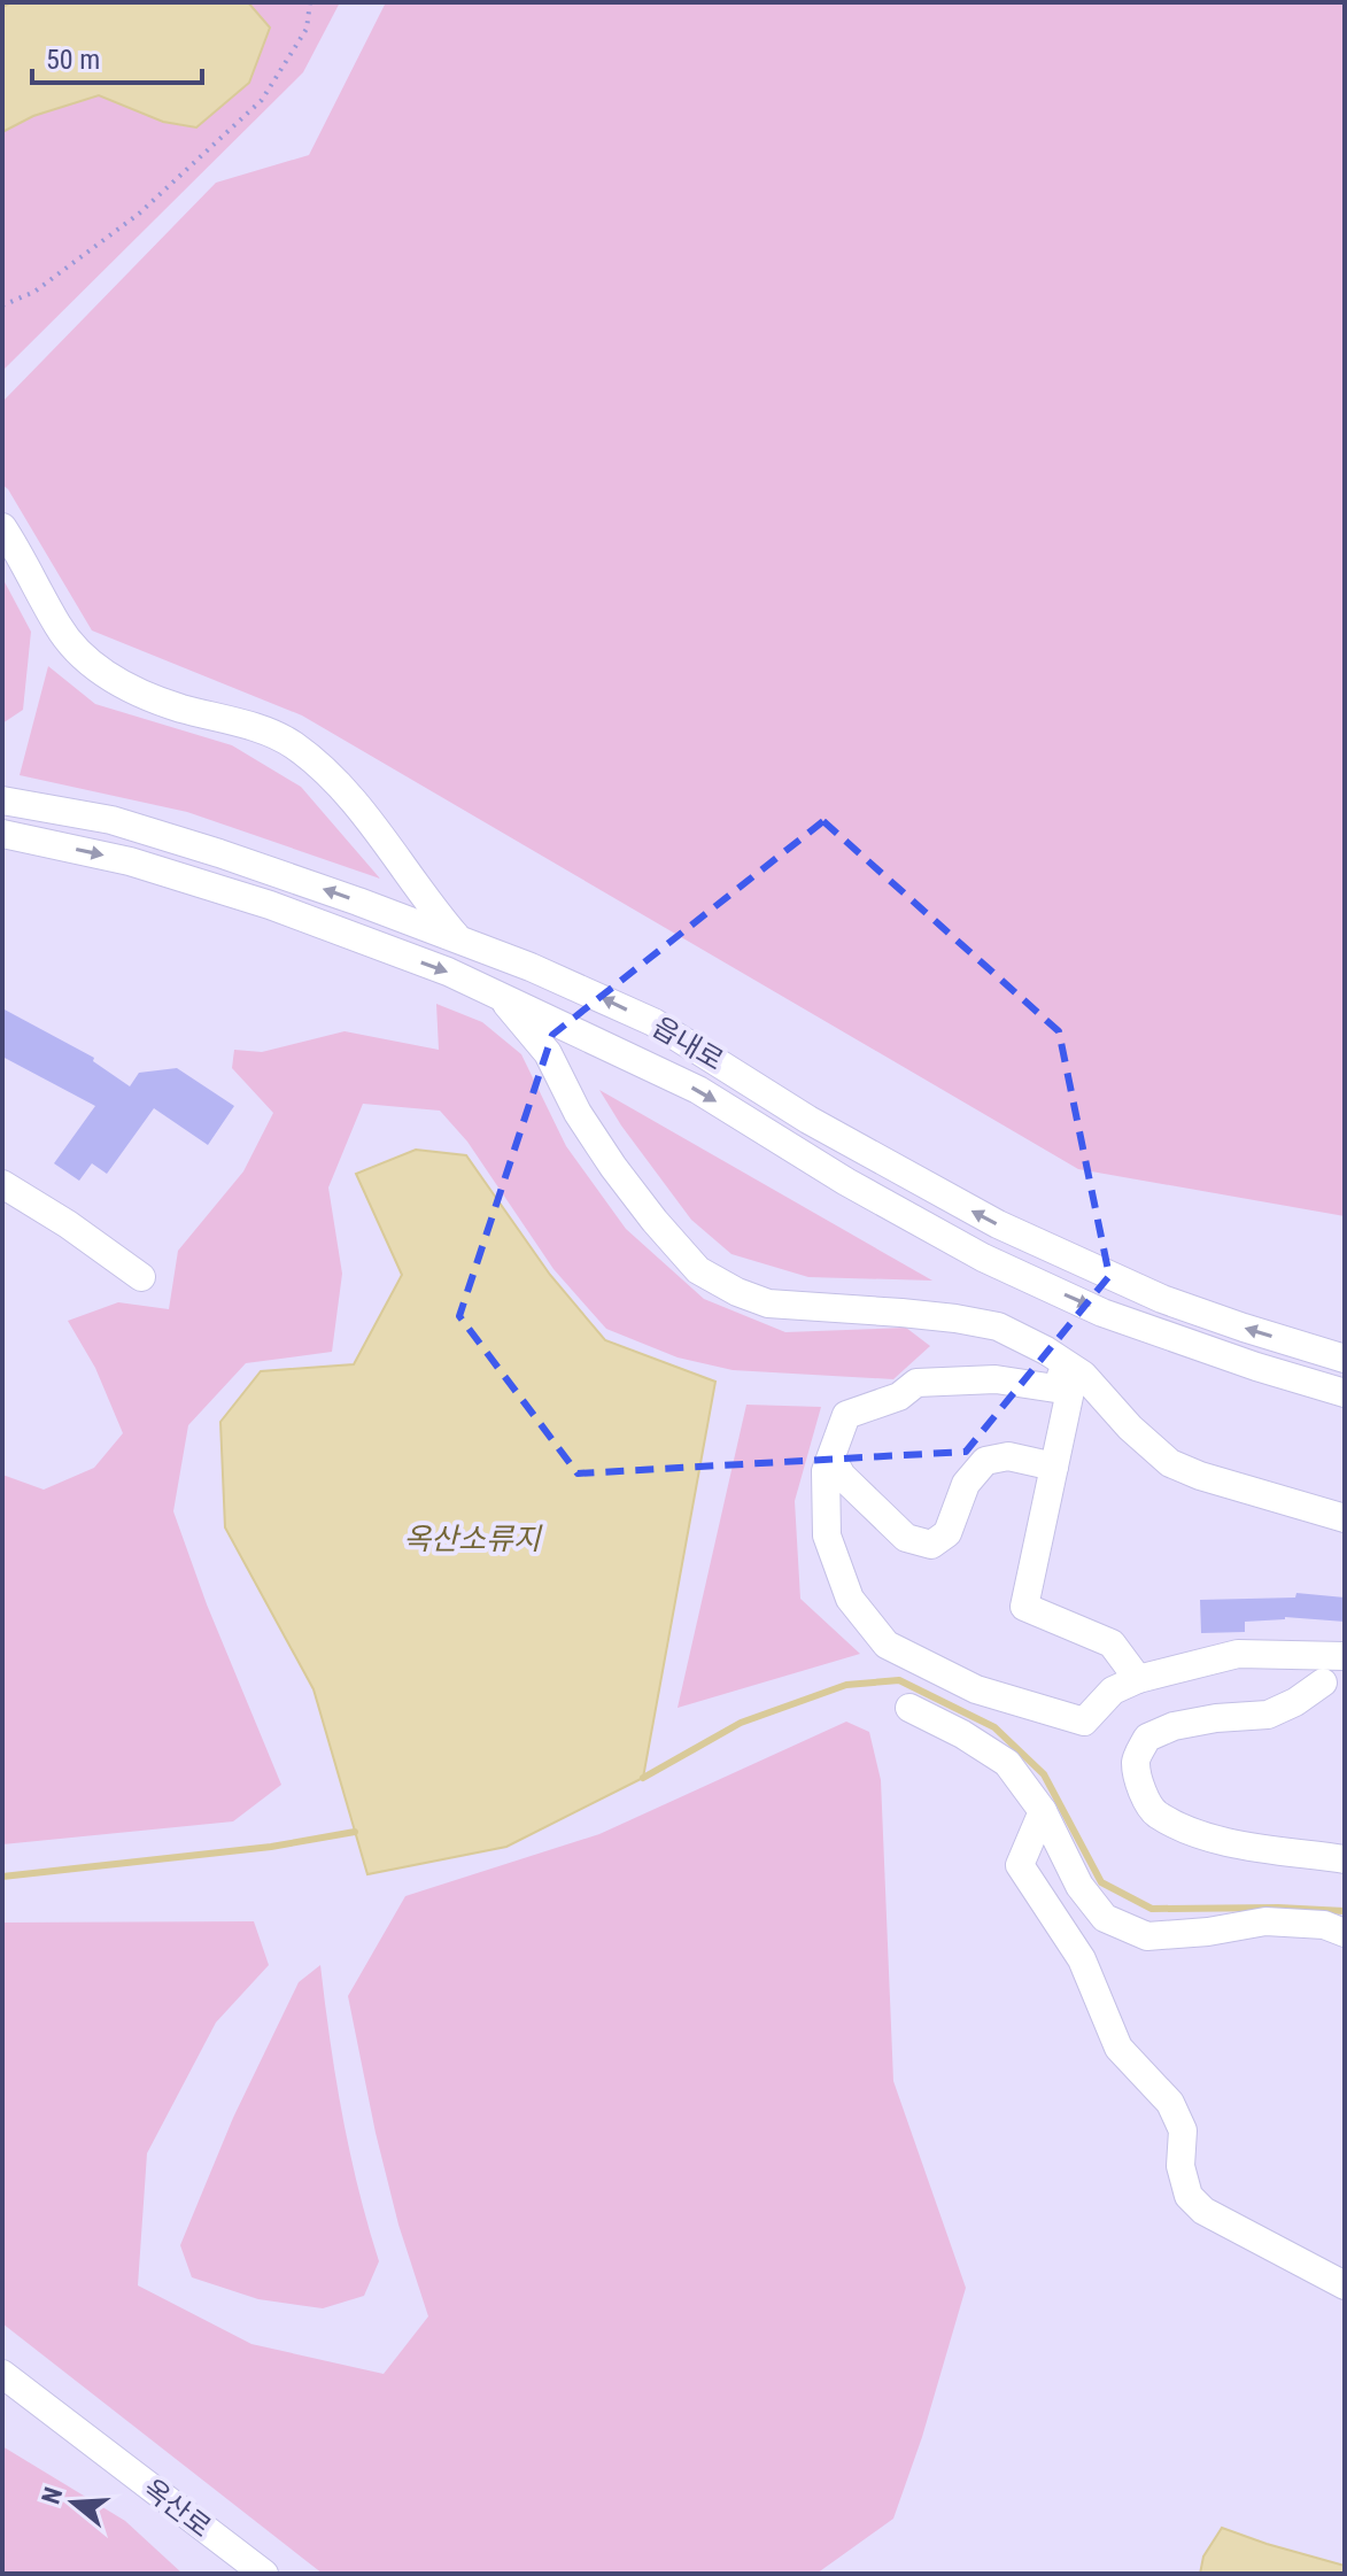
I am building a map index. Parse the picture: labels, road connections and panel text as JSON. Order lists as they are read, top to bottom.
{
  "streets": {
    "street": ["읍내로", "옥산로"]
  },
  "water": ["옥산소류지"],
  "scale_bar": "50 m",
  "north": "left"
}
